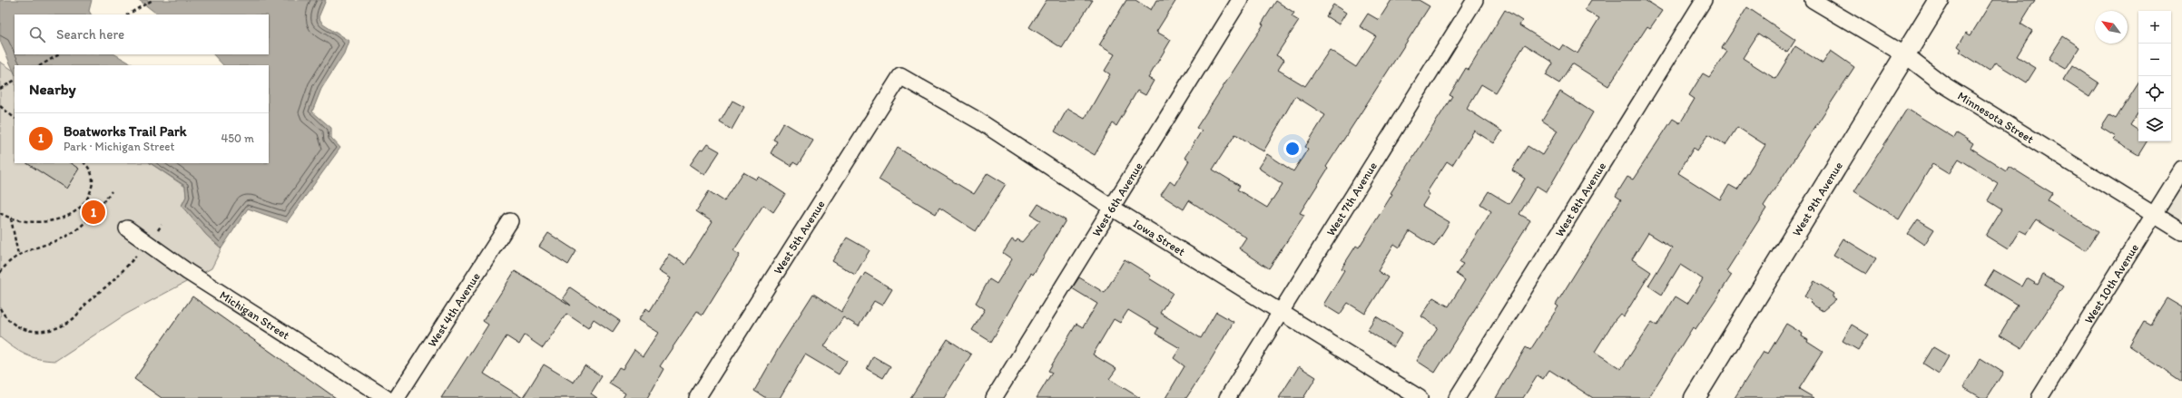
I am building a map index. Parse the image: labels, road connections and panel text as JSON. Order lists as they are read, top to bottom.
{
  "streets": {
    "main road": ["West 9th Avenue"],
    "street": [
      "Minnesota Street",
      "West 6th Avenue",
      "West 7th Avenue",
      "West 8th Avenue",
      "West 5th Avenue",
      "Iowa Street",
      "West 10th Avenue",
      "West 4th Avenue",
      "Michigan Street"
    ]
  },
  "crossings": [
    ["Minnesota Street", "West 9th Avenue"],
    ["Minnesota Street", "West 10th Avenue"],
    ["West 6th Avenue", "Iowa Street"],
    ["West 7th Avenue", "Iowa Street"],
    ["West 5th Avenue", "Iowa Street"]
  ],
  "north": "top left",
  "page": {
    "map_buttons": ["+", "−"],
    "search": "Search here",
    "heading": "Nearby",
    "list": [
      {
        "mark": "1",
        "name": "Boatworks Trail Park",
        "note": "Park · Michigan Street",
        "value": "450 m"
      }
    ],
    "pins": "1"
  }
}
